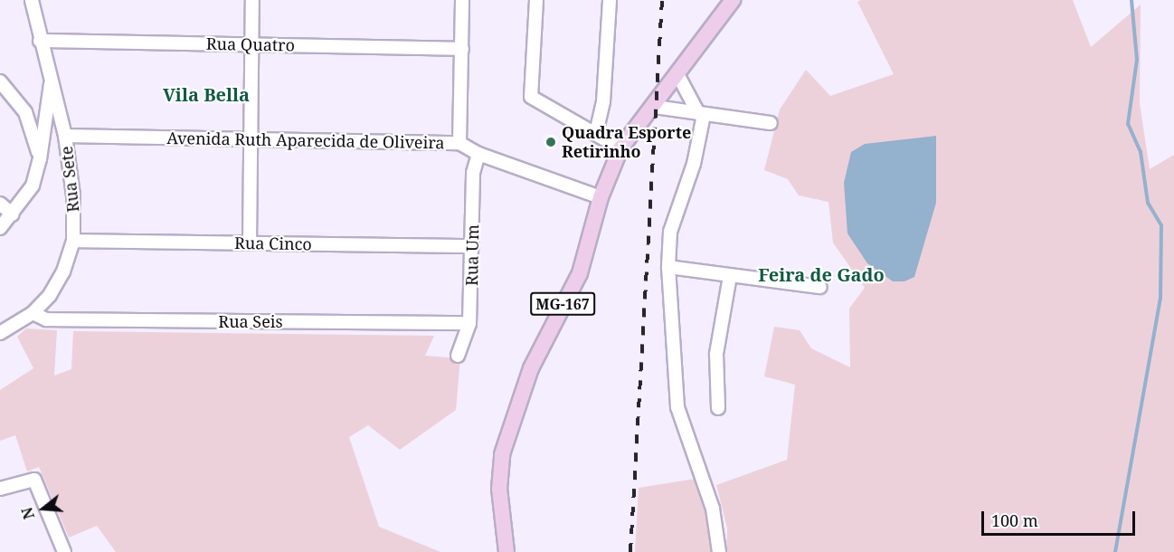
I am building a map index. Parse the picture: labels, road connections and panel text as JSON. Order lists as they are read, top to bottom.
{
  "streets": {
    "main road": ["MG-167"],
    "street": [
      "Rua Quatro",
      "Avenida Ruth Aparecida de Oliveira",
      "Rua Sete",
      "Rua Cinco",
      "Rua Um",
      "Rua Seis"
    ]
  },
  "crossings": [
    ["Rua Quatro", "Rua Sete"],
    ["Avenida Ruth Aparecida de Oliveira", "Rua Sete"],
    ["Avenida Ruth Aparecida de Oliveira", "Rua Um"],
    ["Avenida Ruth Aparecida de Oliveira", "MG-167"],
    ["Rua Sete", "Rua Cinco"],
    ["Rua Sete", "Rua Seis"],
    ["Rua Cinco", "Rua Um"],
    ["Rua Um", "Rua Seis"]
  ],
  "districts": ["Vila Bella", "Feira de Gado"],
  "places": ["Quadra Esporte Retirinho"],
  "scale_bar": "100 m",
  "north": "left"
}
